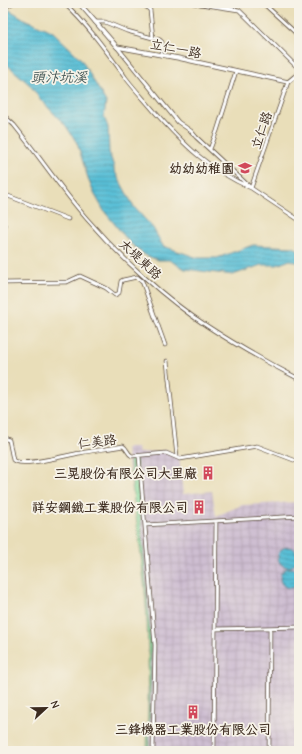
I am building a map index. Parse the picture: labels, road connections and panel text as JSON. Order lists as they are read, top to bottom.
{
  "streets": {
    "street": [
      "立仁一路",
      "立仁路",
      "太堤東路",
      "仁美路"
    ]
  },
  "crossings": [
    ["立仁一路", "立仁路"]
  ],
  "water": ["頭汴坑溪"],
  "places": {
    "school or university": ["幼幼幼稚園"],
    "building": ["三晃股份有限公司大里廠", "祥安鋼鐵工業股份有限公司", "三鋒機器工業股份有限公司"]
  },
  "north": "right"
}
